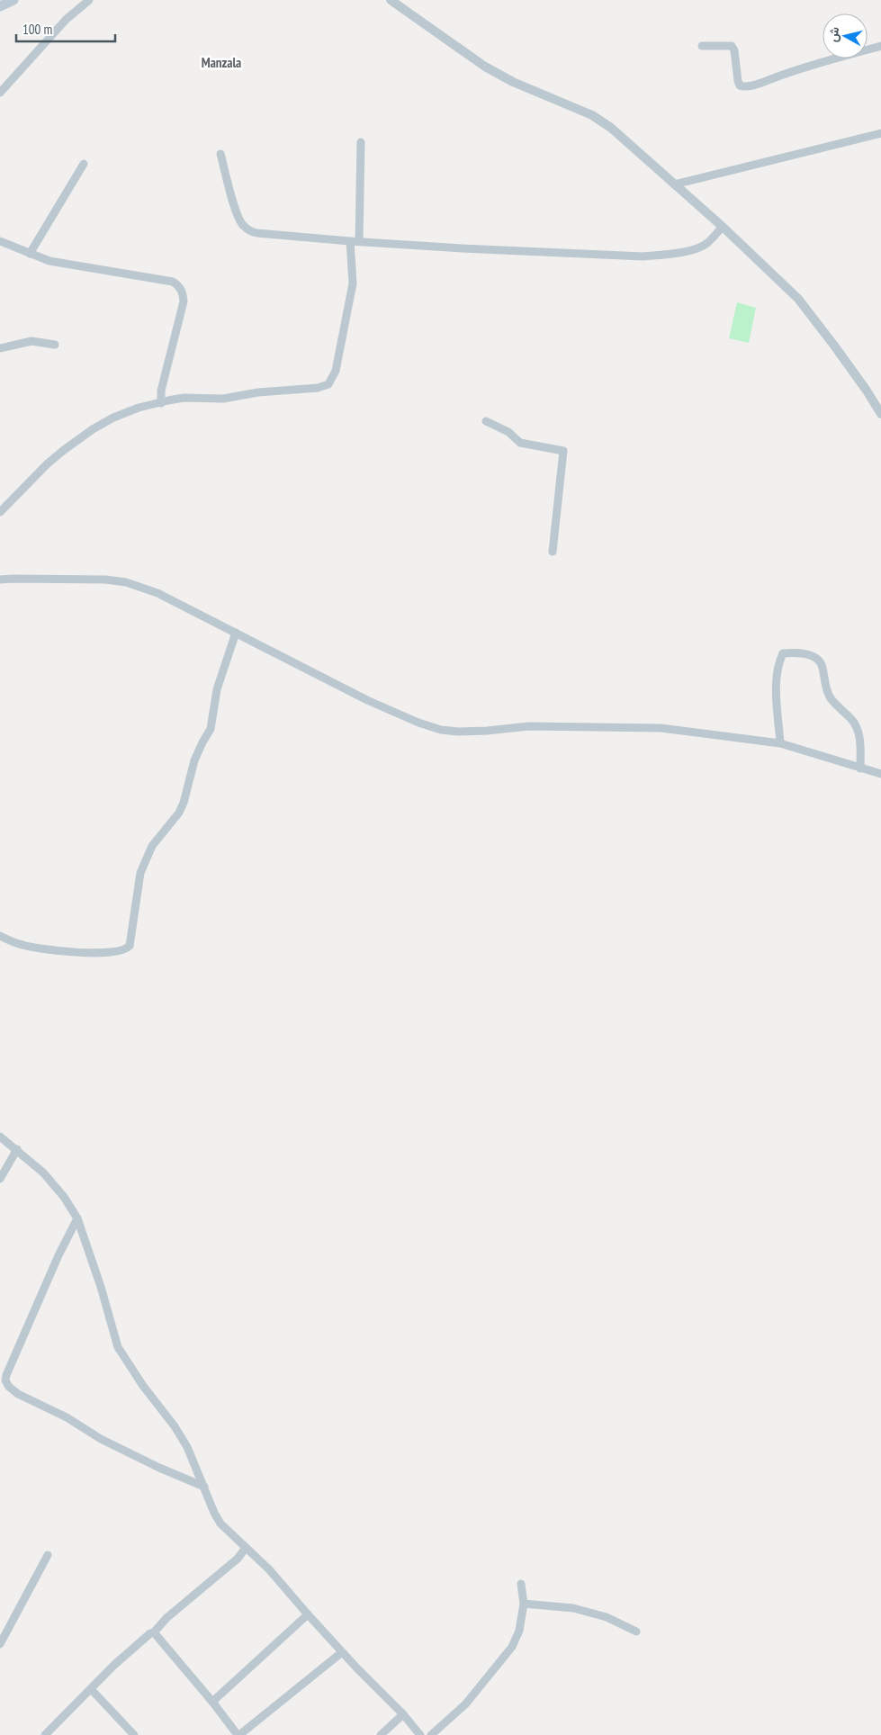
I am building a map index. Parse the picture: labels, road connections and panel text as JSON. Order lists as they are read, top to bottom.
{
  "districts": ["Manzala"],
  "scale_bar": "100 m",
  "north": "left"
}
